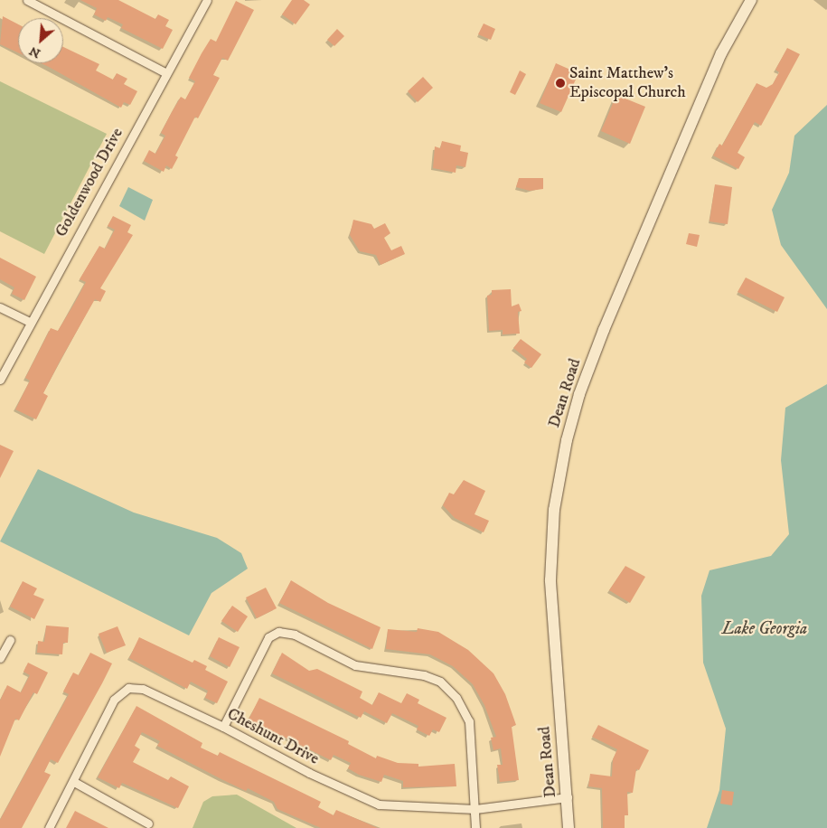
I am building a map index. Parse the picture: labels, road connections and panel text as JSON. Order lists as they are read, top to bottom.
{
  "streets": {
    "main road": ["Dean Road"],
    "street": ["Goldenwood Drive", "Cheshunt Drive"]
  },
  "crossings": [
    ["Dean Road", "Cheshunt Drive"]
  ],
  "water": ["Lake Georgia"],
  "places": ["Saint Matthew's Episcopal Church"],
  "north": "bottom left"
}
